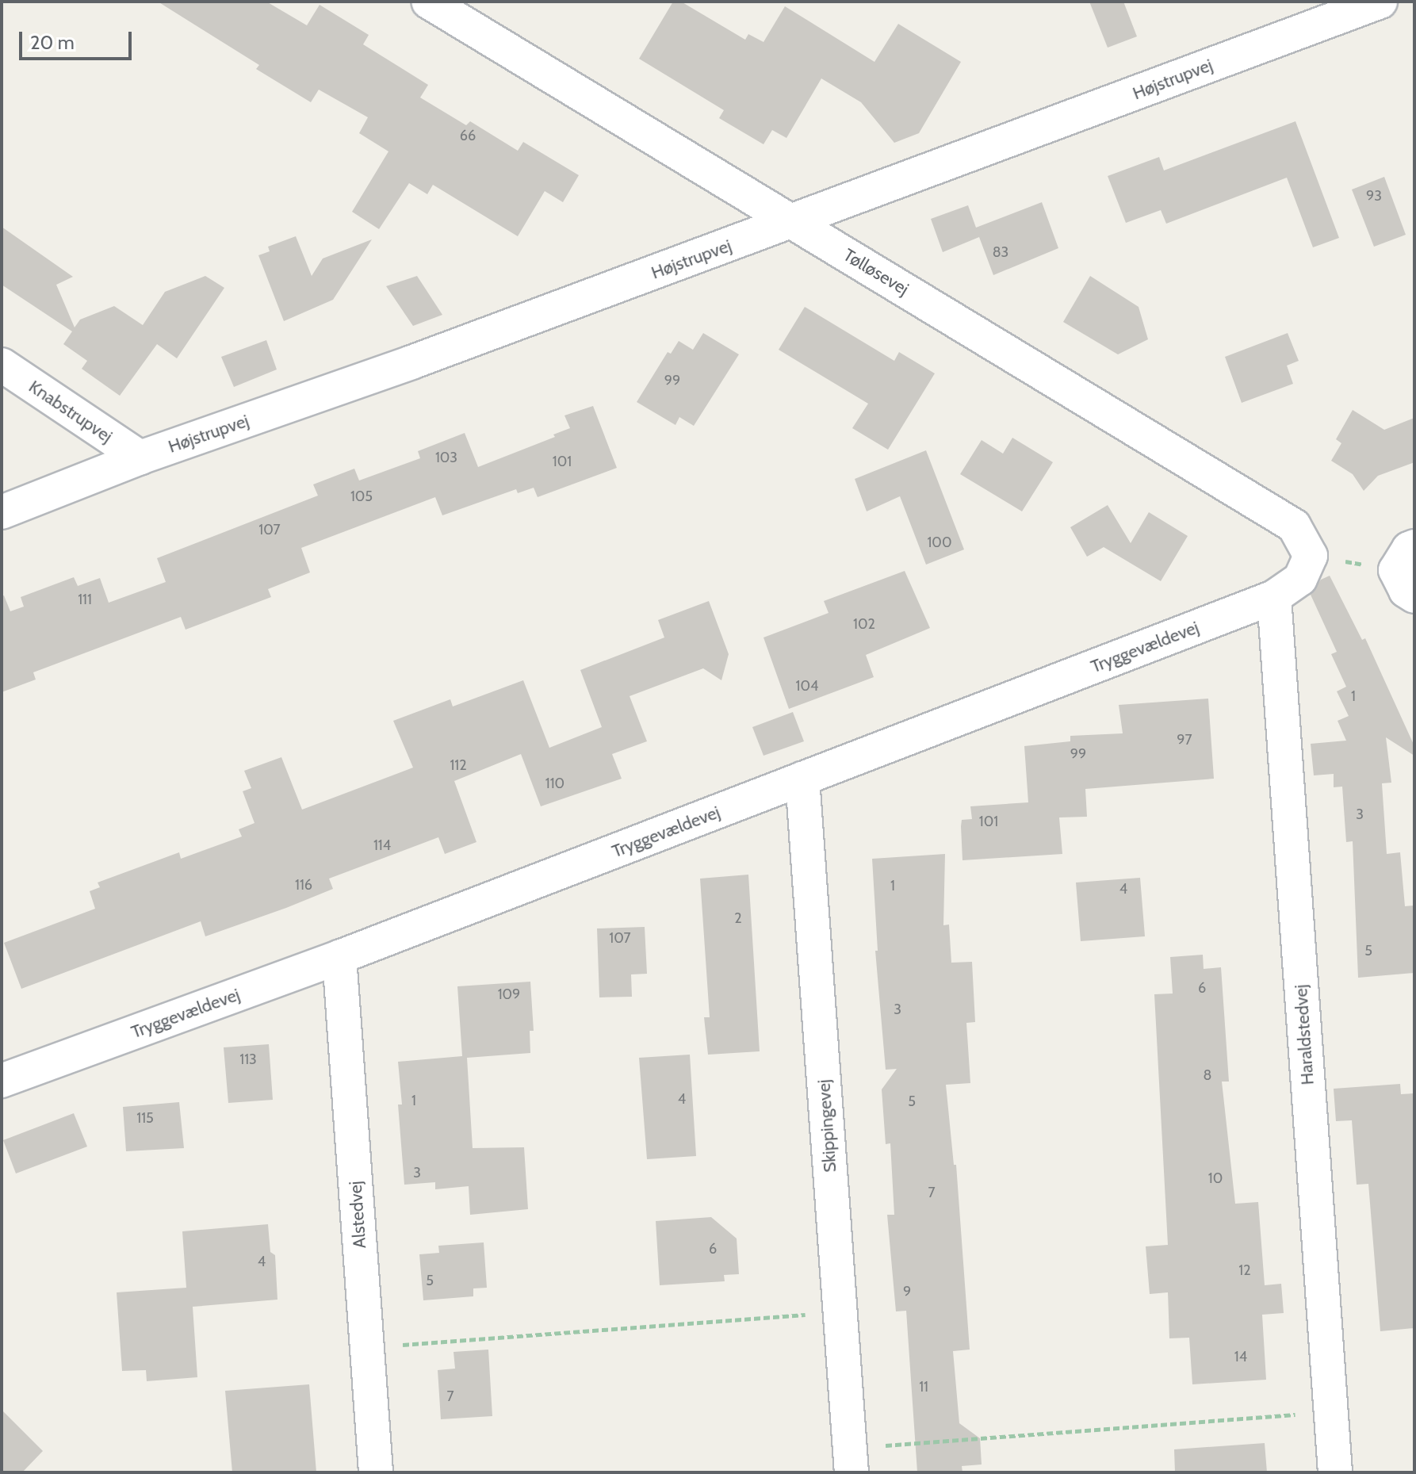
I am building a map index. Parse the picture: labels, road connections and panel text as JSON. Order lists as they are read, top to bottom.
{
  "streets": {
    "street": [
      "Højstrupvej",
      "Tølløsevej",
      "Knabstrupvej",
      "Tryggevældevej",
      "Haraldstedvej",
      "Skippingevej",
      "Alstedvej"
    ]
  },
  "crossings": [
    ["Højstrupvej", "Tølløsevej"],
    ["Højstrupvej", "Knabstrupvej"],
    ["Tølløsevej", "Tryggevældevej"],
    ["Tryggevældevej", "Haraldstedvej"],
    ["Tryggevældevej", "Skippingevej"],
    ["Tryggevældevej", "Alstedvej"]
  ],
  "house_numbers": [
    "66",
    "93",
    "83",
    "99",
    "103",
    "101",
    "105",
    "107",
    "100",
    "111",
    "102",
    "104",
    "1",
    "97",
    "99",
    "112",
    "110",
    "3",
    "101",
    "114",
    "116",
    "1",
    "4",
    "2",
    "107",
    "5",
    "6",
    "109",
    "3",
    "113",
    "8",
    "4",
    "1",
    "5",
    "115",
    "3",
    "10",
    "7",
    "6",
    "4",
    "12",
    "5",
    "9",
    "14",
    "11",
    "7"
  ],
  "scale_bar": "20 m"
}
